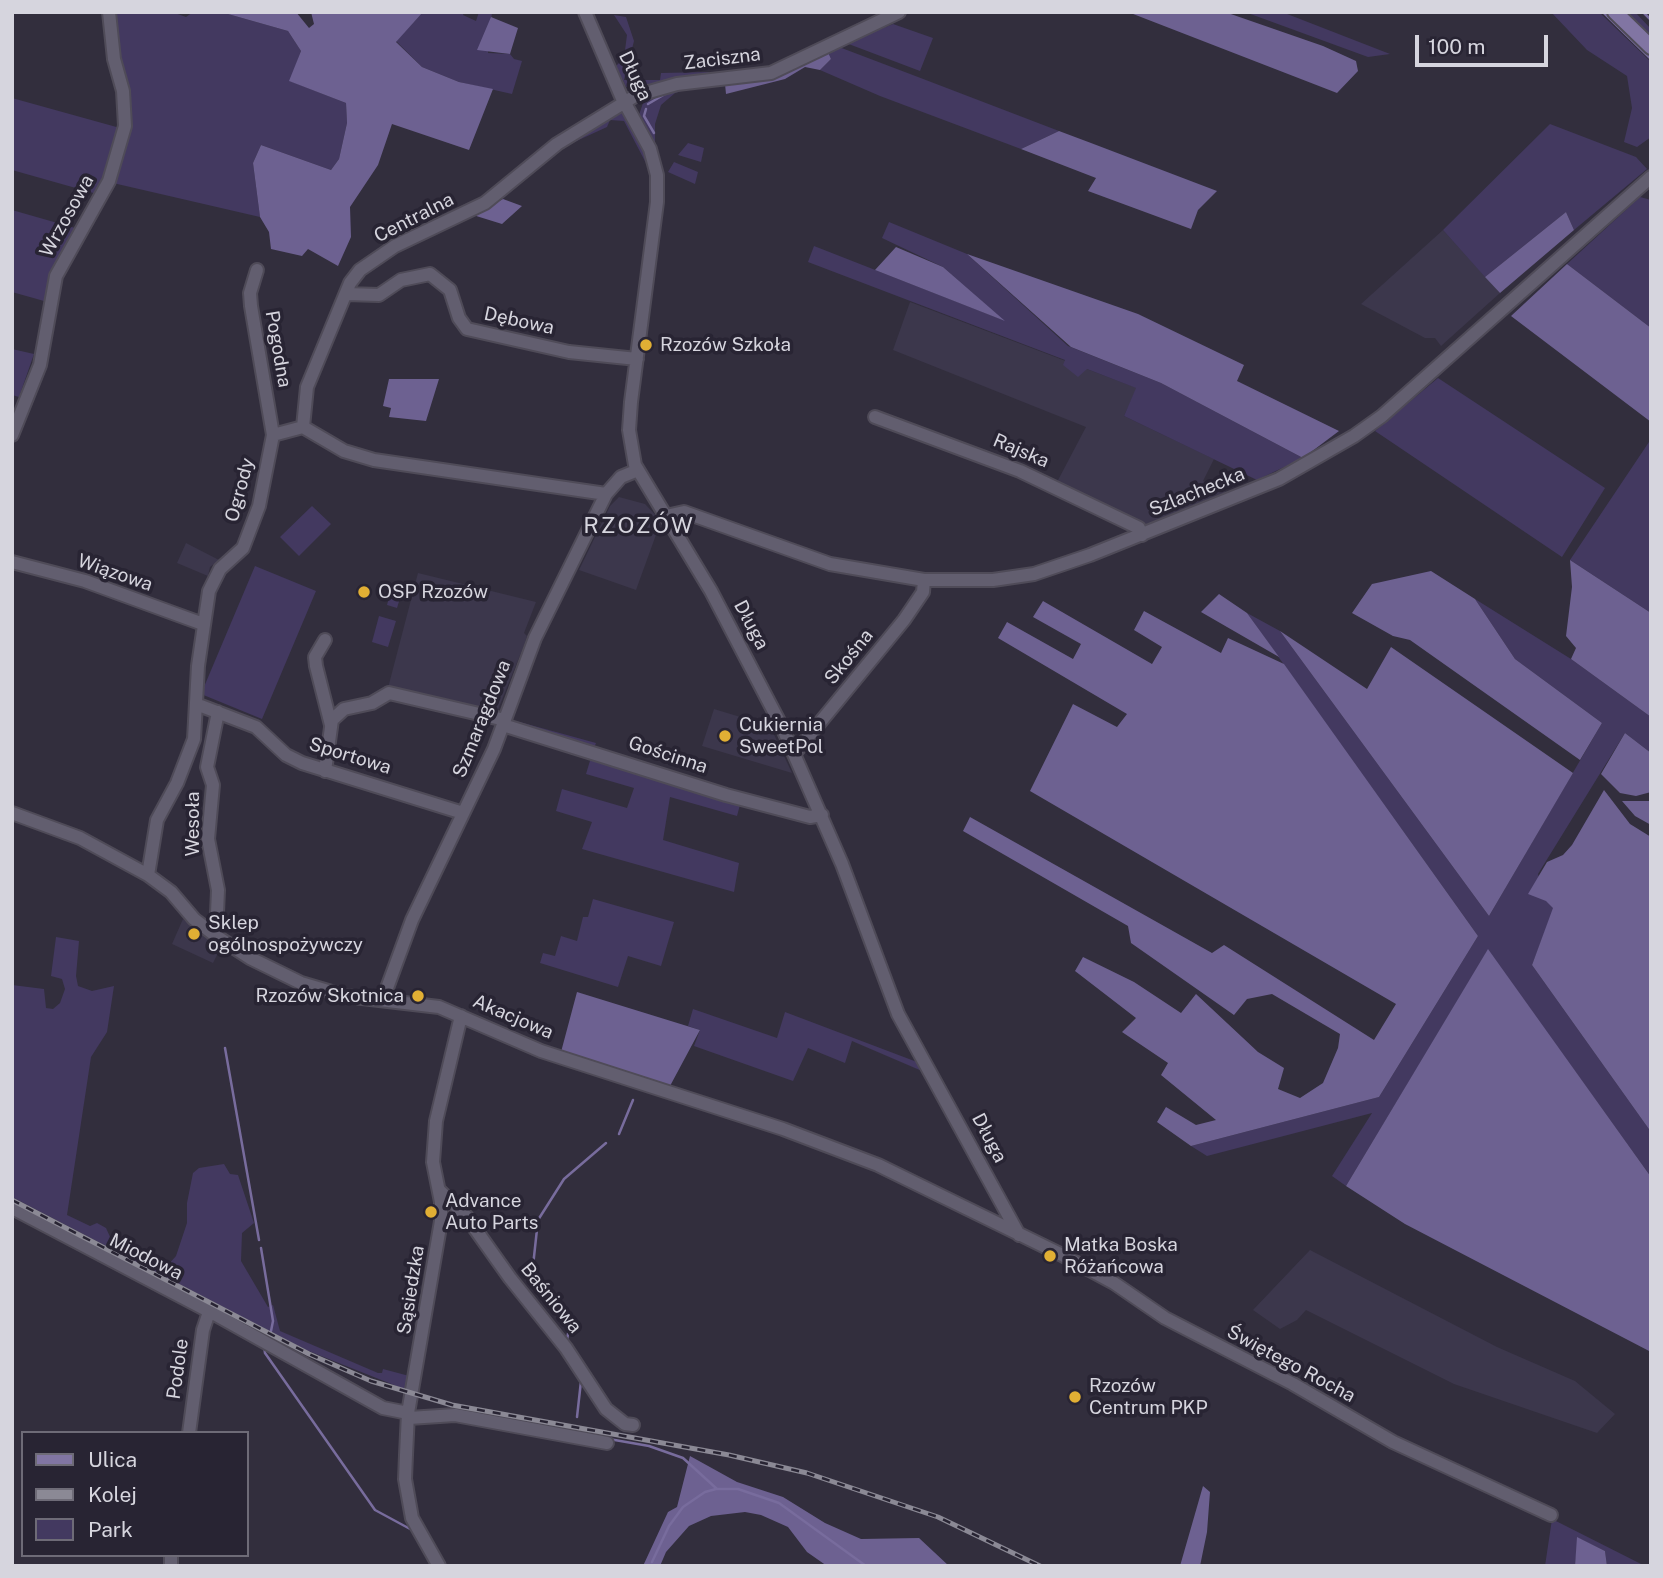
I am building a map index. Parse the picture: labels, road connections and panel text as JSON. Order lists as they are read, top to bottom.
{
  "streets": {
    "street": [
      "Zaciszna",
      "Długa",
      "Wrzosowa",
      "Centralna",
      "Dębowa",
      "Pogodna",
      "Rajska",
      "Ogrody",
      "Szlachecka",
      "Wiązowa",
      "Skośna",
      "Szmaragdowa",
      "Gościnna",
      "Sportowa",
      "Wesoła",
      "Akacjowa",
      "Miodowa",
      "Sąsiedzka",
      "Baśniowa",
      "Świętego Rocha",
      "Podole"
    ]
  },
  "crossings": [
    ["Zaciszna", "Długa"],
    ["Zaciszna", "Centralna"],
    ["Długa", "Centralna"],
    ["Długa", "Dębowa"],
    ["Długa", "Szlachecka"],
    ["Długa", "Skośna"],
    ["Długa", "Szmaragdowa"],
    ["Długa", "Gościnna"],
    ["Długa", "Akacjowa"],
    ["Długa", "Świętego Rocha"],
    ["Centralna", "Dębowa"],
    ["Pogodna", "Ogrody"],
    ["Rajska", "Szlachecka"],
    ["Ogrody", "Wiązowa"],
    ["Ogrody", "Sportowa"],
    ["Ogrody", "Akacjowa"],
    ["Szlachecka", "Skośna"],
    ["Szmaragdowa", "Gościnna"],
    ["Szmaragdowa", "Sportowa"],
    ["Szmaragdowa", "Akacjowa"],
    ["Sportowa", "Wesoła"],
    ["Wesoła", "Akacjowa"],
    ["Akacjowa", "Sąsiedzka"],
    ["Akacjowa", "Świętego Rocha"],
    ["Miodowa", "Sąsiedzka"],
    ["Miodowa", "Podole"],
    ["Sąsiedzka", "Baśniowa"]
  ],
  "districts": ["RZOZÓW"],
  "places": [
    "Rzozów Szkoła",
    "OSP Rzozów",
    "Cukiernia SweetPol",
    "Sklep ogólnospożywczy",
    "Rzozów Skotnica",
    "Advance Auto Parts",
    "Matka Boska Różańcowa",
    "Rzozów Centrum PKP"
  ],
  "legend": ["Ulica", "Kolej", "Park"],
  "scale_bar": "100 m"
}
